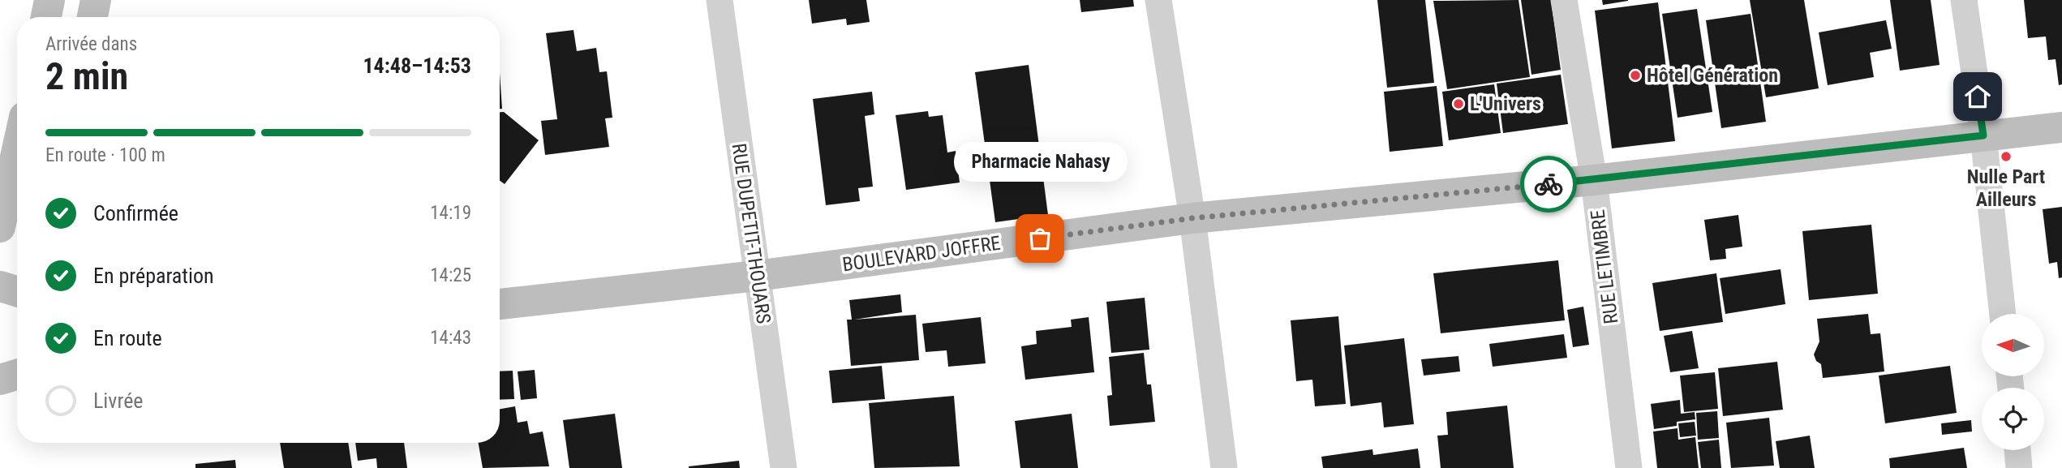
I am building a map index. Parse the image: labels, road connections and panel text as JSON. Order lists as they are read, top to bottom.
{
  "streets": {
    "street": ["RUE DUPETIT-THOUARS", "BOULEVARD JOFFRE", "RUE LETIMBRE"]
  },
  "crossings": [
    ["RUE DUPETIT-THOUARS", "BOULEVARD JOFFRE"],
    ["BOULEVARD JOFFRE", "RUE LETIMBRE"]
  ],
  "places": [
    "Hôtel Génération",
    "L'Univers",
    "Nulle Part Ailleurs",
    "Pharmacie Nahasy"
  ],
  "north": "left",
  "page": {
    "heading": ["2 min", "Arrivée dans", "14:48–14:53"],
    "bar": "En route · 100 m",
    "bubble": "Pharmacie Nahasy",
    "list": [
      ["Confirmée", "14:19"],
      ["En préparation", "14:25"],
      ["En route", "14:43"],
      "Livrée"
    ]
  }
}
